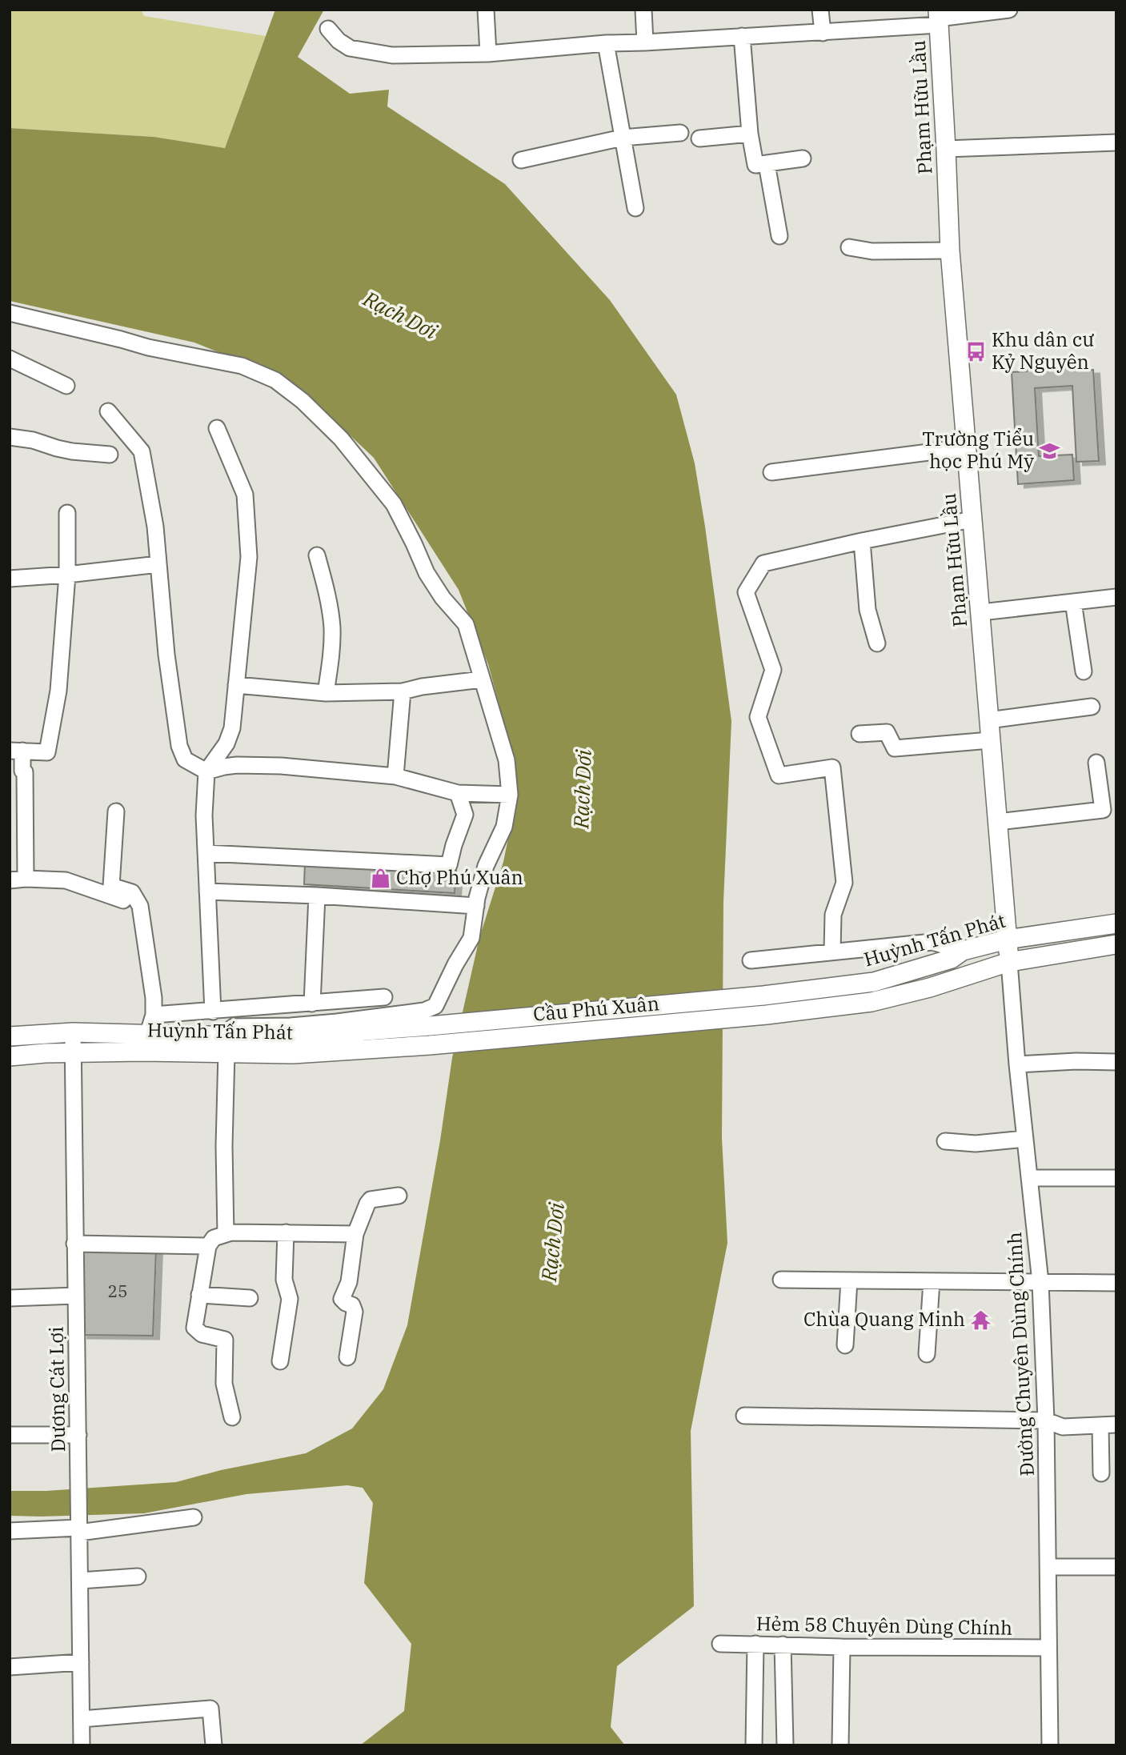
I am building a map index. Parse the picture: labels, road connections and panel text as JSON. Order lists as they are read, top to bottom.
{
  "streets": {
    "main road": ["Phạm Hữu Lầu", "Huỳnh Tấn Phát", "Cầu Phú Xuân"],
    "street": ["Đường Chuyên Dùng Chính", "Dương Cát Lợi", "Hẻm 58 Chuyên Dùng Chính"]
  },
  "crossings": [
    ["Phạm Hữu Lầu", "Huỳnh Tấn Phát"],
    ["Phạm Hữu Lầu", "Cầu Phú Xuân"],
    ["Phạm Hữu Lầu", "Đường Chuyên Dùng Chính"],
    ["Huỳnh Tấn Phát", "Cầu Phú Xuân"],
    ["Huỳnh Tấn Phát", "Dương Cát Lợi"],
    ["Cầu Phú Xuân", "Đường Chuyên Dùng Chính"],
    ["Đường Chuyên Dùng Chính", "Hẻm 58 Chuyên Dùng Chính"]
  ],
  "water": ["Rạch Dơi"],
  "places": {
    "bus stop": ["Khu dân cư Kỷ Nguyên"],
    "school or university": ["Trường Tiểu học Phú Mỹ"],
    "shop": ["Chợ Phú Xuân"],
    "temple": ["Chùa Quang Minh"]
  },
  "house_numbers": ["25"]
}
